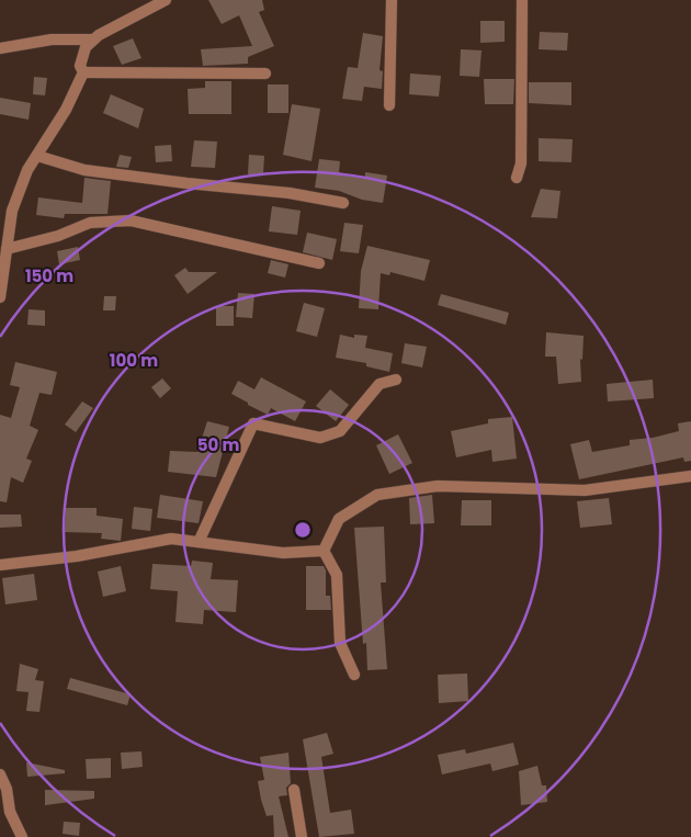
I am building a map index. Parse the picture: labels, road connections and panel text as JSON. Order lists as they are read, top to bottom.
{
  "rings": ["150 m", "100 m", "50 m"]
}
